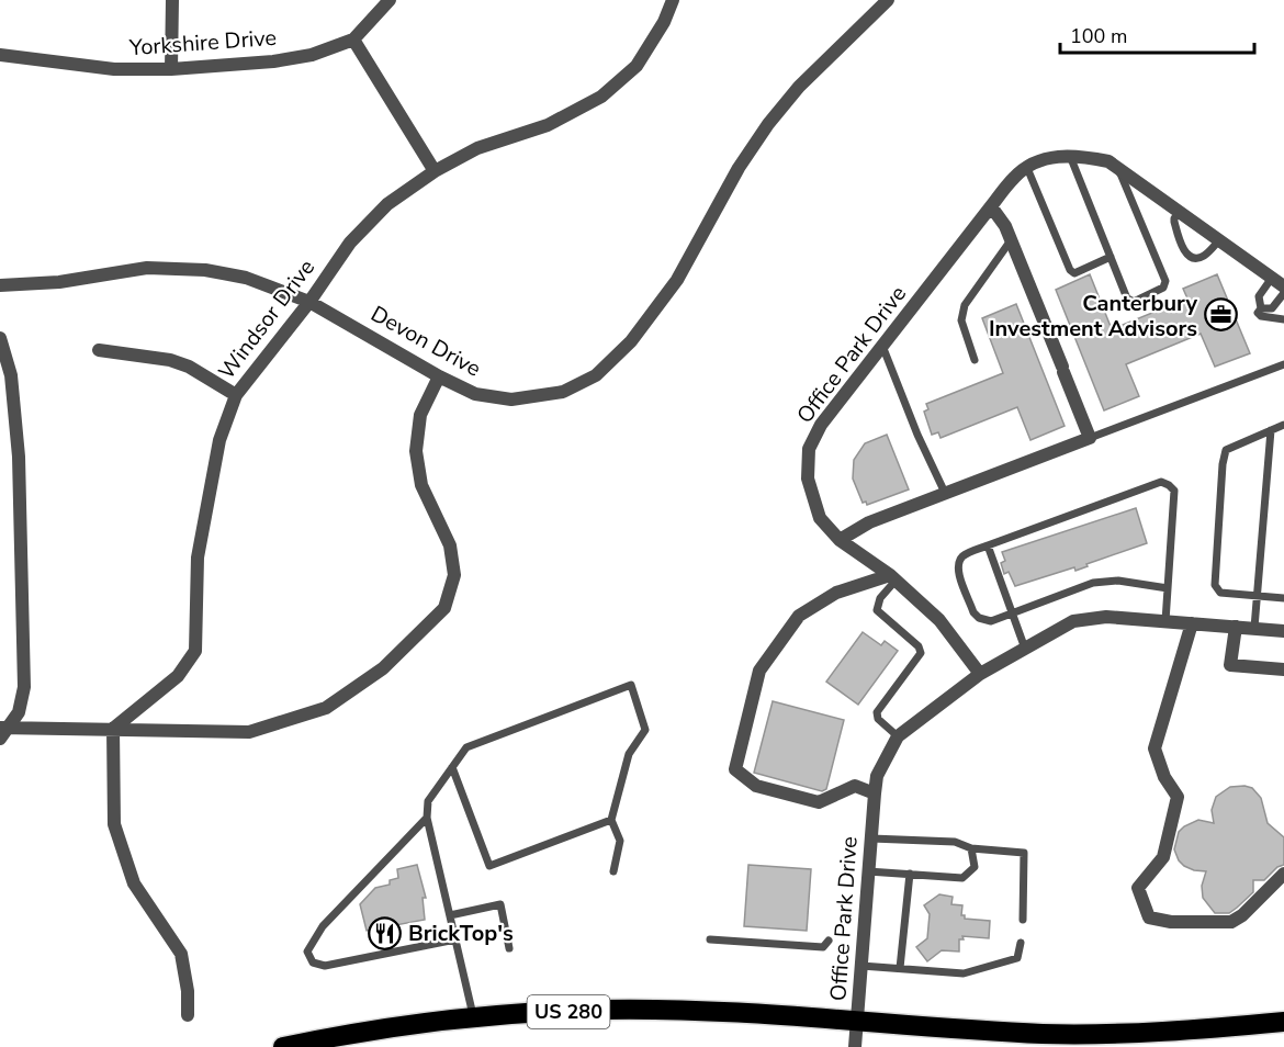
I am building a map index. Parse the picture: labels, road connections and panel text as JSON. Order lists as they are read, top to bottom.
{
  "streets": {
    "highway": ["US 280"],
    "street": [
      "Yorkshire Drive",
      "Windsor Drive",
      "Devon Drive",
      "Office Park Drive"
    ]
  },
  "crossings": [
    ["Windsor Drive", "Devon Drive"],
    ["Office Park Drive", "US 280"]
  ],
  "places": {
    "office": ["Canterbury Investment Advisors"],
    "restaurant": ["BrickTop's"]
  },
  "scale_bar": "100 m"
}
